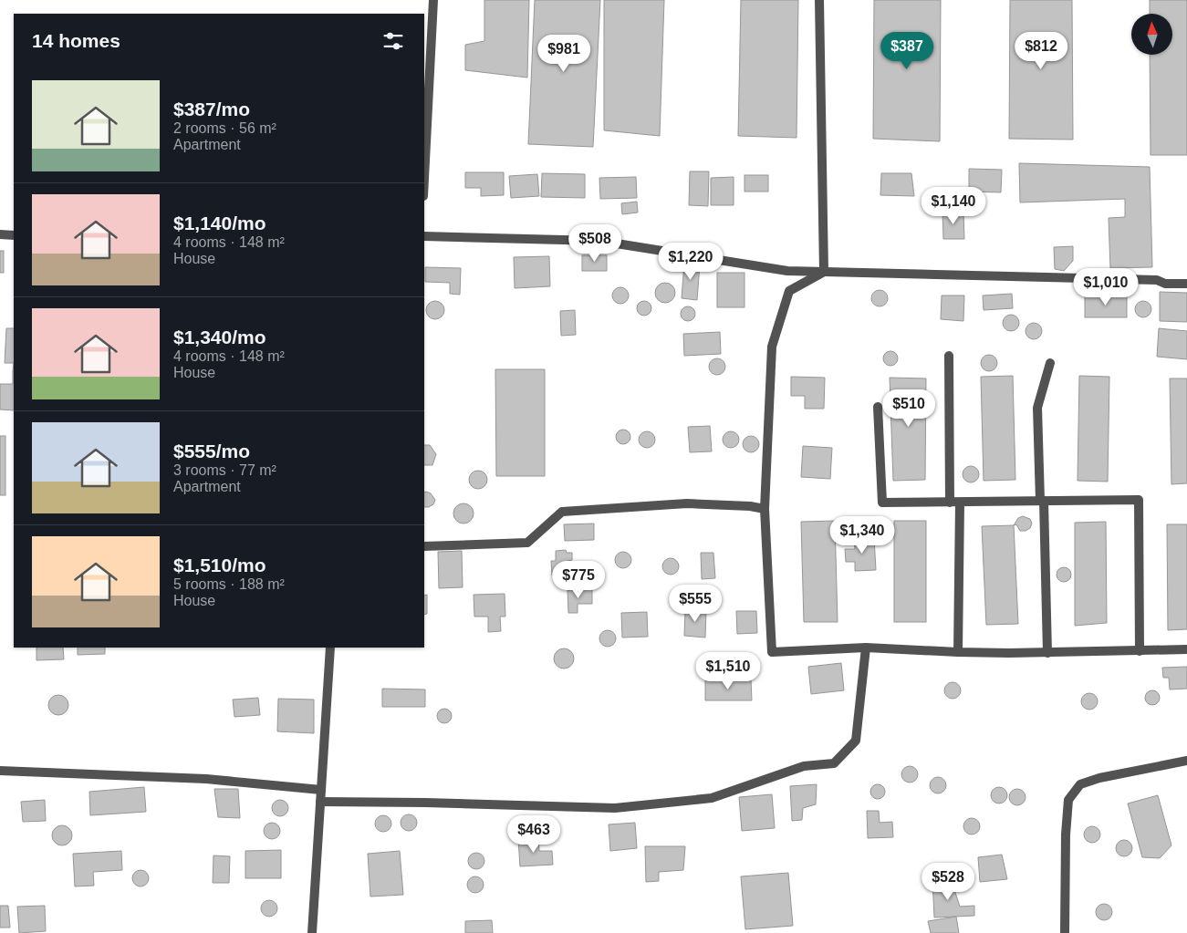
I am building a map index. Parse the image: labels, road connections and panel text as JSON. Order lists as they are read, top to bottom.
{
  "north": "top",
  "page": {
    "heading": "14 homes",
    "price": [
      "$387",
      "$812",
      "$981",
      "$1,140",
      "$508",
      "$1,220",
      "$1,010",
      "$510",
      "$1,340",
      "$775",
      "$555",
      "$1,510",
      "$463",
      "$528"
    ],
    "list": [
      {
        "name": "$387/mo",
        "note": "2 rooms · 56 m² · Apartment"
      },
      {
        "name": "$1,140/mo",
        "note": "4 rooms · 148 m² · House"
      },
      {
        "name": "$1,340/mo",
        "note": "4 rooms · 148 m² · House"
      },
      {
        "name": "$555/mo",
        "note": "3 rooms · 77 m² · Apartment"
      },
      {
        "name": "$1,510/mo",
        "note": "5 rooms · 188 m² · House"
      }
    ]
  }
}
